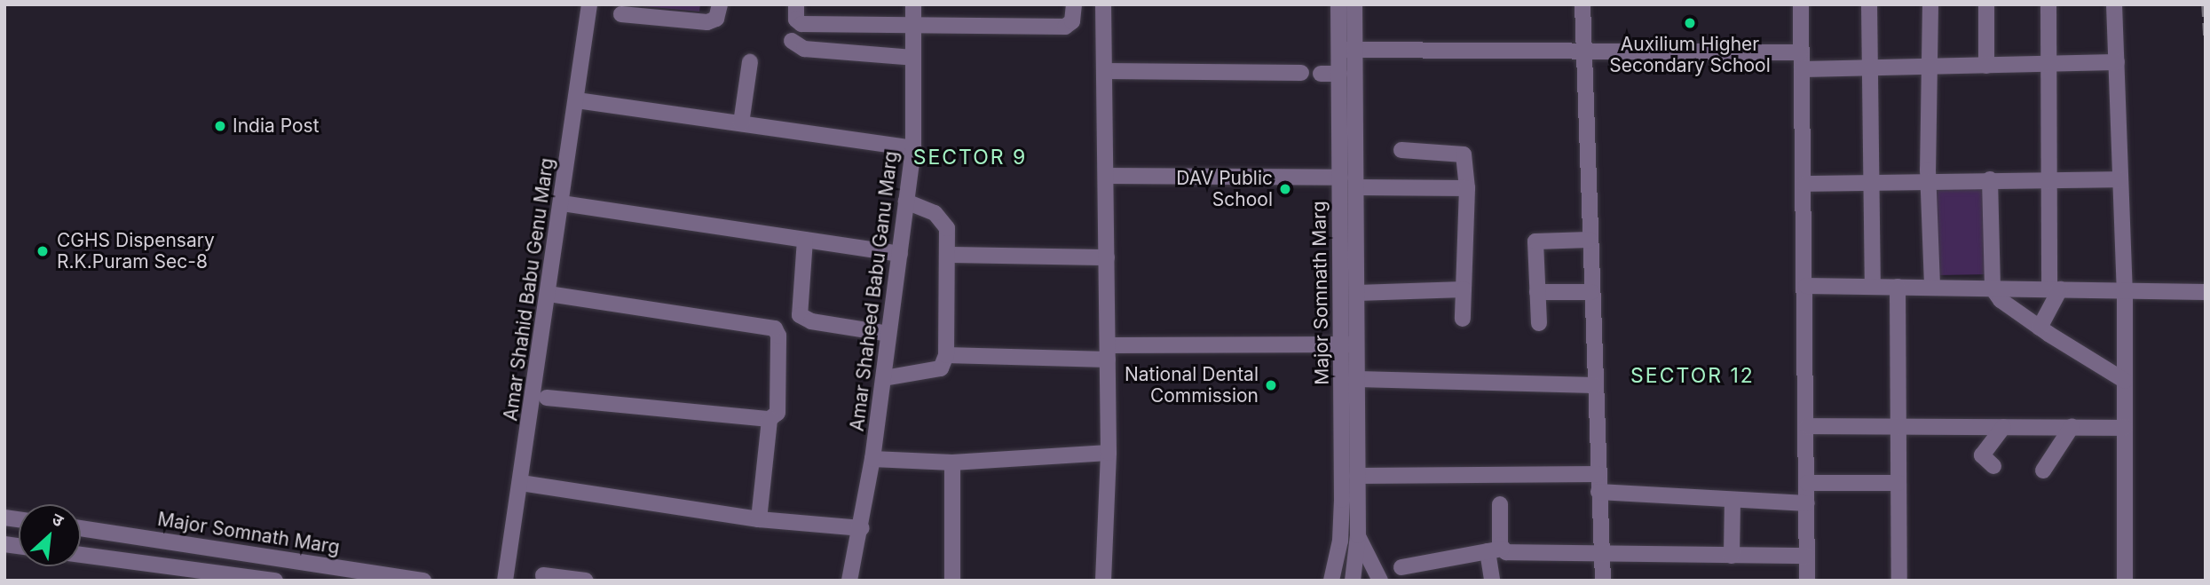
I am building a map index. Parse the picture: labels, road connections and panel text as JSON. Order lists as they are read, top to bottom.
{
  "streets": {
    "street": ["Amar Shahid Babu Genu Marg", "Amar Shaheed Babu Ganu Marg", "Major Somnath Marg"]
  },
  "districts": ["SECTOR 9", "SECTOR 12"],
  "places": [
    "Auxilium Higher Secondary School",
    "India Post",
    "DAV Public School",
    "CGHS Dispensary R.K.Puram Sec-8",
    "National Dental Commission"
  ],
  "north": "top right"
}
